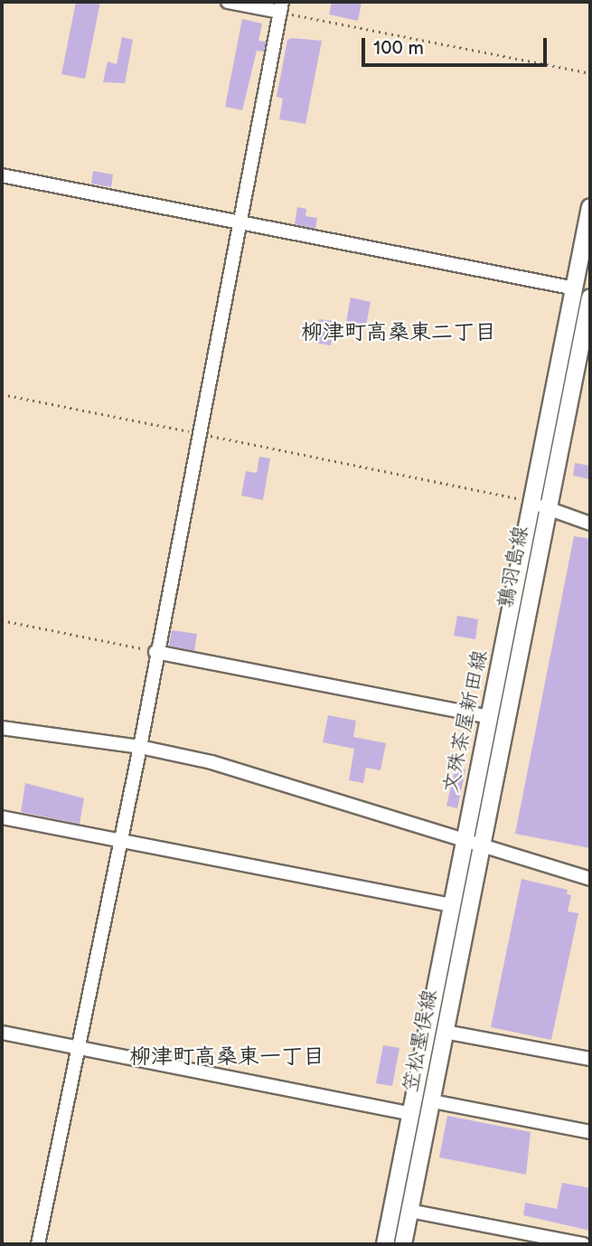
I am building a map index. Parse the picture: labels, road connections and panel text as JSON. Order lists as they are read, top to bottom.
{
  "streets": {
    "main road": ["鶉羽島線", "文殊茶屋新田線", "笠松墨俣線"]
  },
  "crossings": [
    ["鶉羽島線", "文殊茶屋新田線"],
    ["鶉羽島線", "笠松墨俣線"]
  ],
  "districts": ["柳津町高桑東二丁目", "柳津町高桑東一丁目"],
  "scale_bar": "100 m"
}
